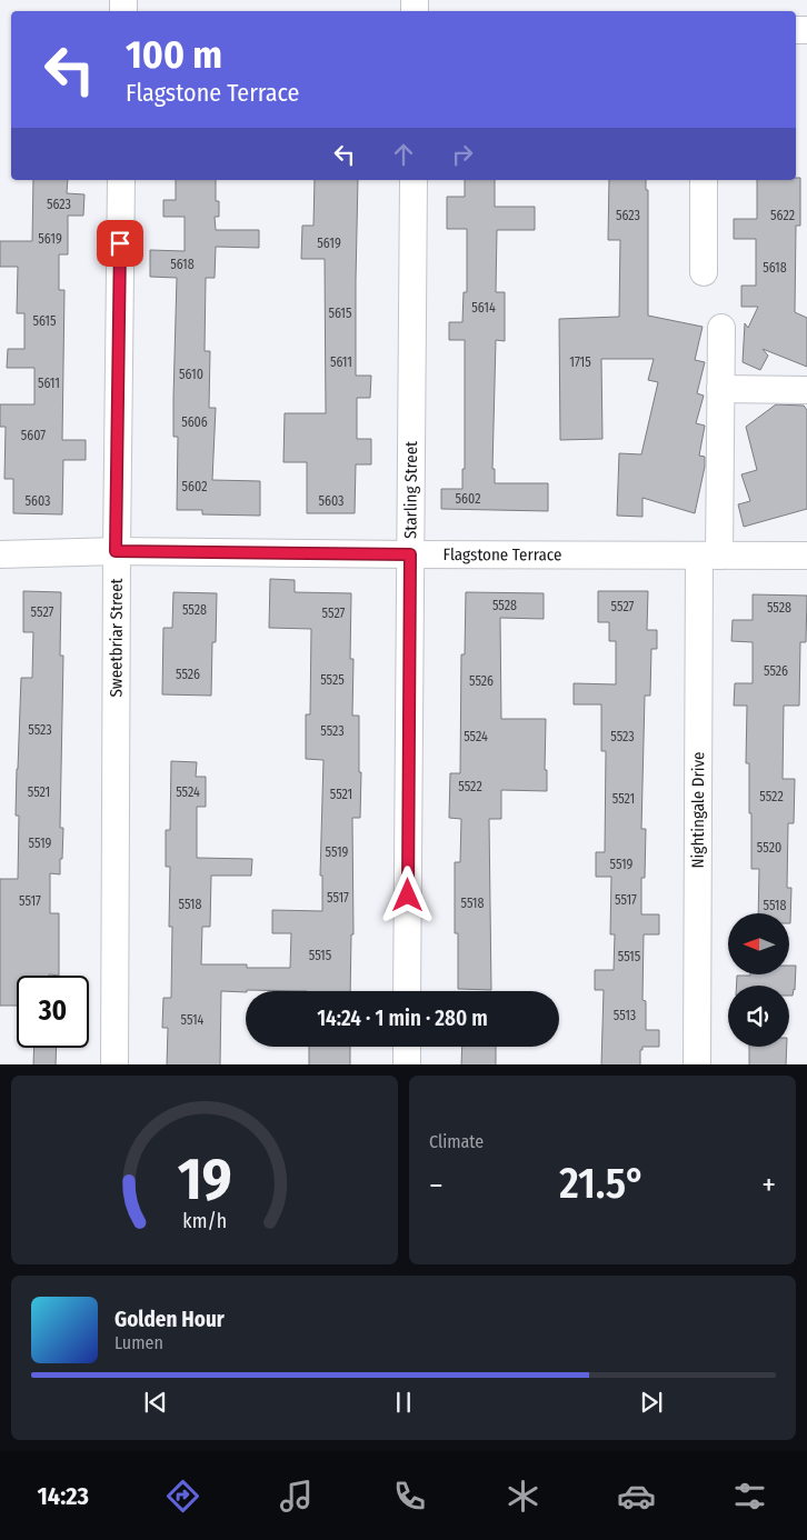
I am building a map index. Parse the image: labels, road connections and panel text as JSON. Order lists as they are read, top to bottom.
{
  "streets": {
    "street": [
      "Starling Street",
      "Flagstone Terrace",
      "Sweetbriar Street",
      "Nightingale Drive"
    ]
  },
  "crossings": [
    ["Starling Street", "Flagstone Terrace"],
    ["Flagstone Terrace", "Sweetbriar Street"],
    ["Flagstone Terrace", "Nightingale Drive"]
  ],
  "house_numbers": [
    "5623",
    "5623",
    "5622",
    "5619",
    "5619",
    "5618",
    "5618",
    "5614",
    "5615",
    "5615",
    "5611",
    "1715",
    "5610",
    "5611",
    "5606",
    "5607",
    "5602",
    "5602",
    "5603",
    "5603",
    "5528",
    "5527",
    "5528",
    "5528",
    "5527",
    "5527",
    "5526",
    "5526",
    "5525",
    "5526",
    "5523",
    "5523",
    "5524",
    "5523",
    "5522",
    "5521",
    "5524",
    "5521",
    "5522",
    "5521",
    "5519",
    "5520",
    "5519",
    "5519",
    "5517",
    "5517",
    "5517",
    "5518",
    "5518",
    "5518",
    "5515",
    "5515",
    "5513",
    "5514"
  ],
  "north": "left",
  "page": {
    "turn": ["100 m", "Flagstone Terrace"],
    "limit": "30",
    "trip": "14:24 · 1 min · 280 m",
    "tile": "Climate",
    "heat": ["−", "21.5°", "+"],
    "song": ["Golden Hour", "Lumen"],
    "tabs": "14:23",
    "gauge": ["19", "km/h"]
  }
}
